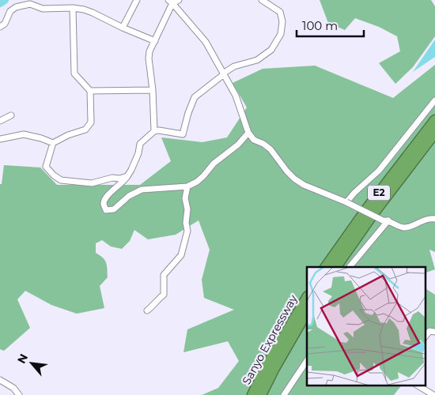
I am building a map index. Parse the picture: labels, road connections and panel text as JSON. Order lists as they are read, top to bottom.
{
  "streets": {
    "highway": ["E2", "Sanyo Expressway"]
  },
  "scale_bar": "100 m",
  "north": "top left"
}
